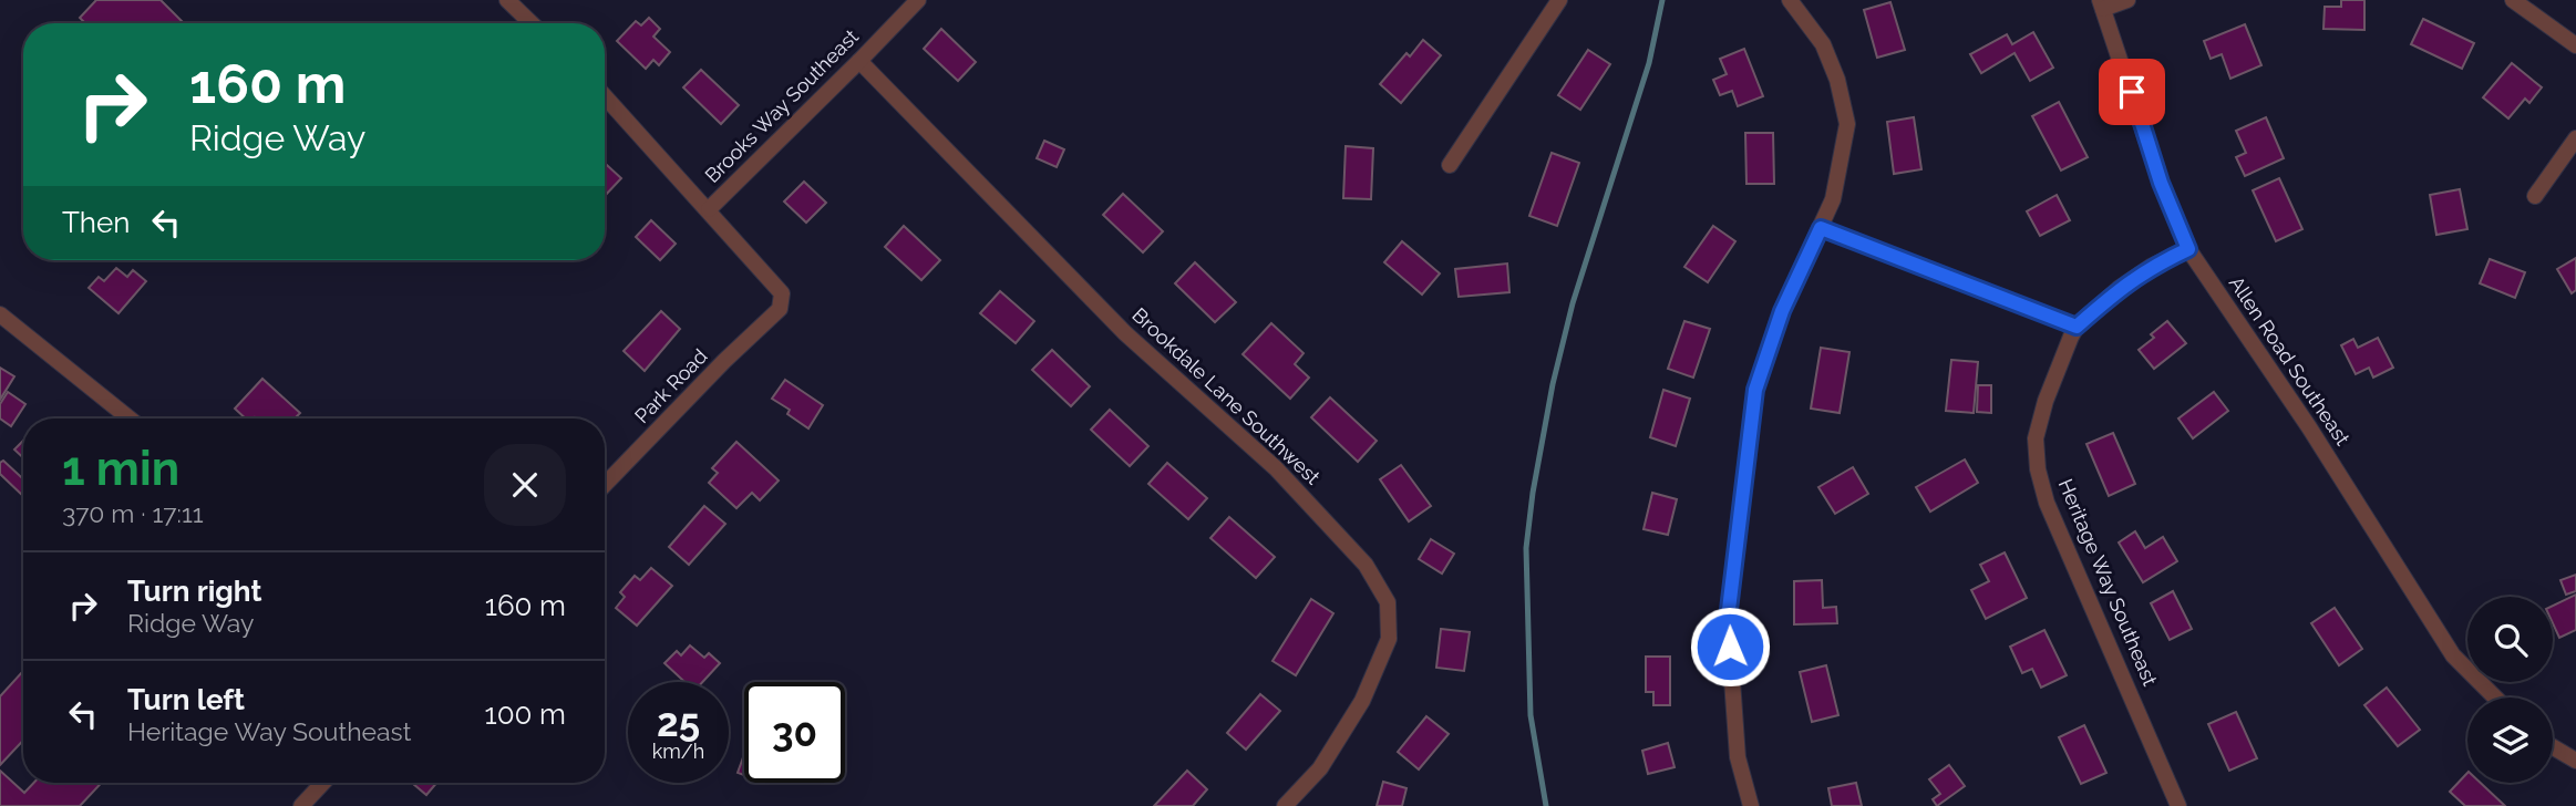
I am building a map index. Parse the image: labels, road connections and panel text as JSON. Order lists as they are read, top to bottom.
{
  "streets": {
    "street": [
      "Brooks Way Southeast",
      "Allen Road Southeast",
      "Park Road",
      "Brookdale Lane Southwest",
      "Heritage Way Southeast"
    ]
  },
  "crossings": [
    ["Brooks Way Southeast", "Park Road"],
    ["Brooks Way Southeast", "Brookdale Lane Southwest"],
    ["Allen Road Southeast", "Heritage Way Southeast"]
  ],
  "page": {
    "turn": ["160 m", "Ridge Way"],
    "then": "Then",
    "heading": ["1 min", "370 m · 17:11"],
    "list": [
      {
        "name": "Turn right",
        "note": "Ridge Way",
        "value": "160 m"
      },
      {
        "name": "Turn left",
        "note": "Heritage Way Southeast",
        "value": "100 m"
      }
    ],
    "speed": "25 km/h",
    "limit": "30"
  }
}
